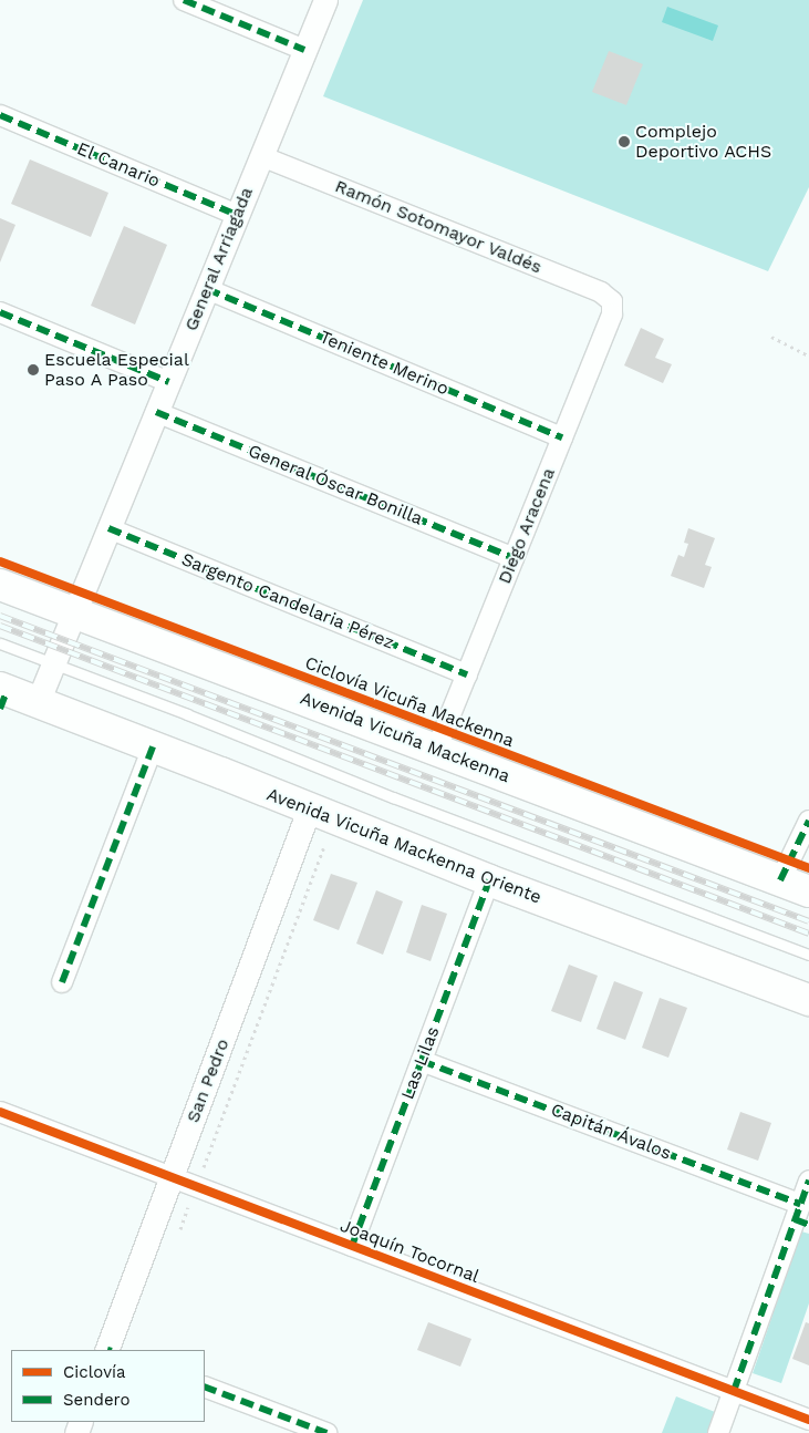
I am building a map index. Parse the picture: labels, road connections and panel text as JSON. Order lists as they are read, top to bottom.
{
  "streets": {
    "main road": ["Avenida Vicuña Mackenna", "Avenida Vicuña Mackenna Oriente"],
    "street": [
      "El Canario",
      "Ramón Sotomayor Valdés",
      "General Arriagada",
      "Teniente Merino",
      "General Óscar Bonilla",
      "Diego Aracena",
      "Sargento Candelaria Pérez",
      "Las Lilas",
      "San Pedro",
      "Capitán Ávalos",
      "Joaquín Tocornal"
    ],
    "cycle path": ["Ciclovía Vicuña Mackenna"]
  },
  "crossings": [
    ["El Canario", "General Arriagada"],
    ["Ramón Sotomayor Valdés", "General Arriagada"],
    ["Ramón Sotomayor Valdés", "Diego Aracena"],
    ["General Arriagada", "Teniente Merino"],
    ["General Arriagada", "General Óscar Bonilla"],
    ["General Arriagada", "Sargento Candelaria Pérez"],
    ["General Arriagada", "Avenida Vicuña Mackenna"],
    ["General Arriagada", "Avenida Vicuña Mackenna Oriente"],
    ["Teniente Merino", "Diego Aracena"],
    ["General Óscar Bonilla", "Diego Aracena"],
    ["Diego Aracena", "Sargento Candelaria Pérez"],
    ["Diego Aracena", "Avenida Vicuña Mackenna"],
    ["Avenida Vicuña Mackenna Oriente", "Las Lilas"],
    ["Avenida Vicuña Mackenna Oriente", "San Pedro"],
    ["Las Lilas", "Capitán Ávalos"],
    ["Las Lilas", "Joaquín Tocornal"],
    ["San Pedro", "Joaquín Tocornal"]
  ],
  "places": ["Complejo Deportivo ACHS", "Escuela Especial Paso A Paso"],
  "legend": ["Ciclovía", "Sendero"]
}
